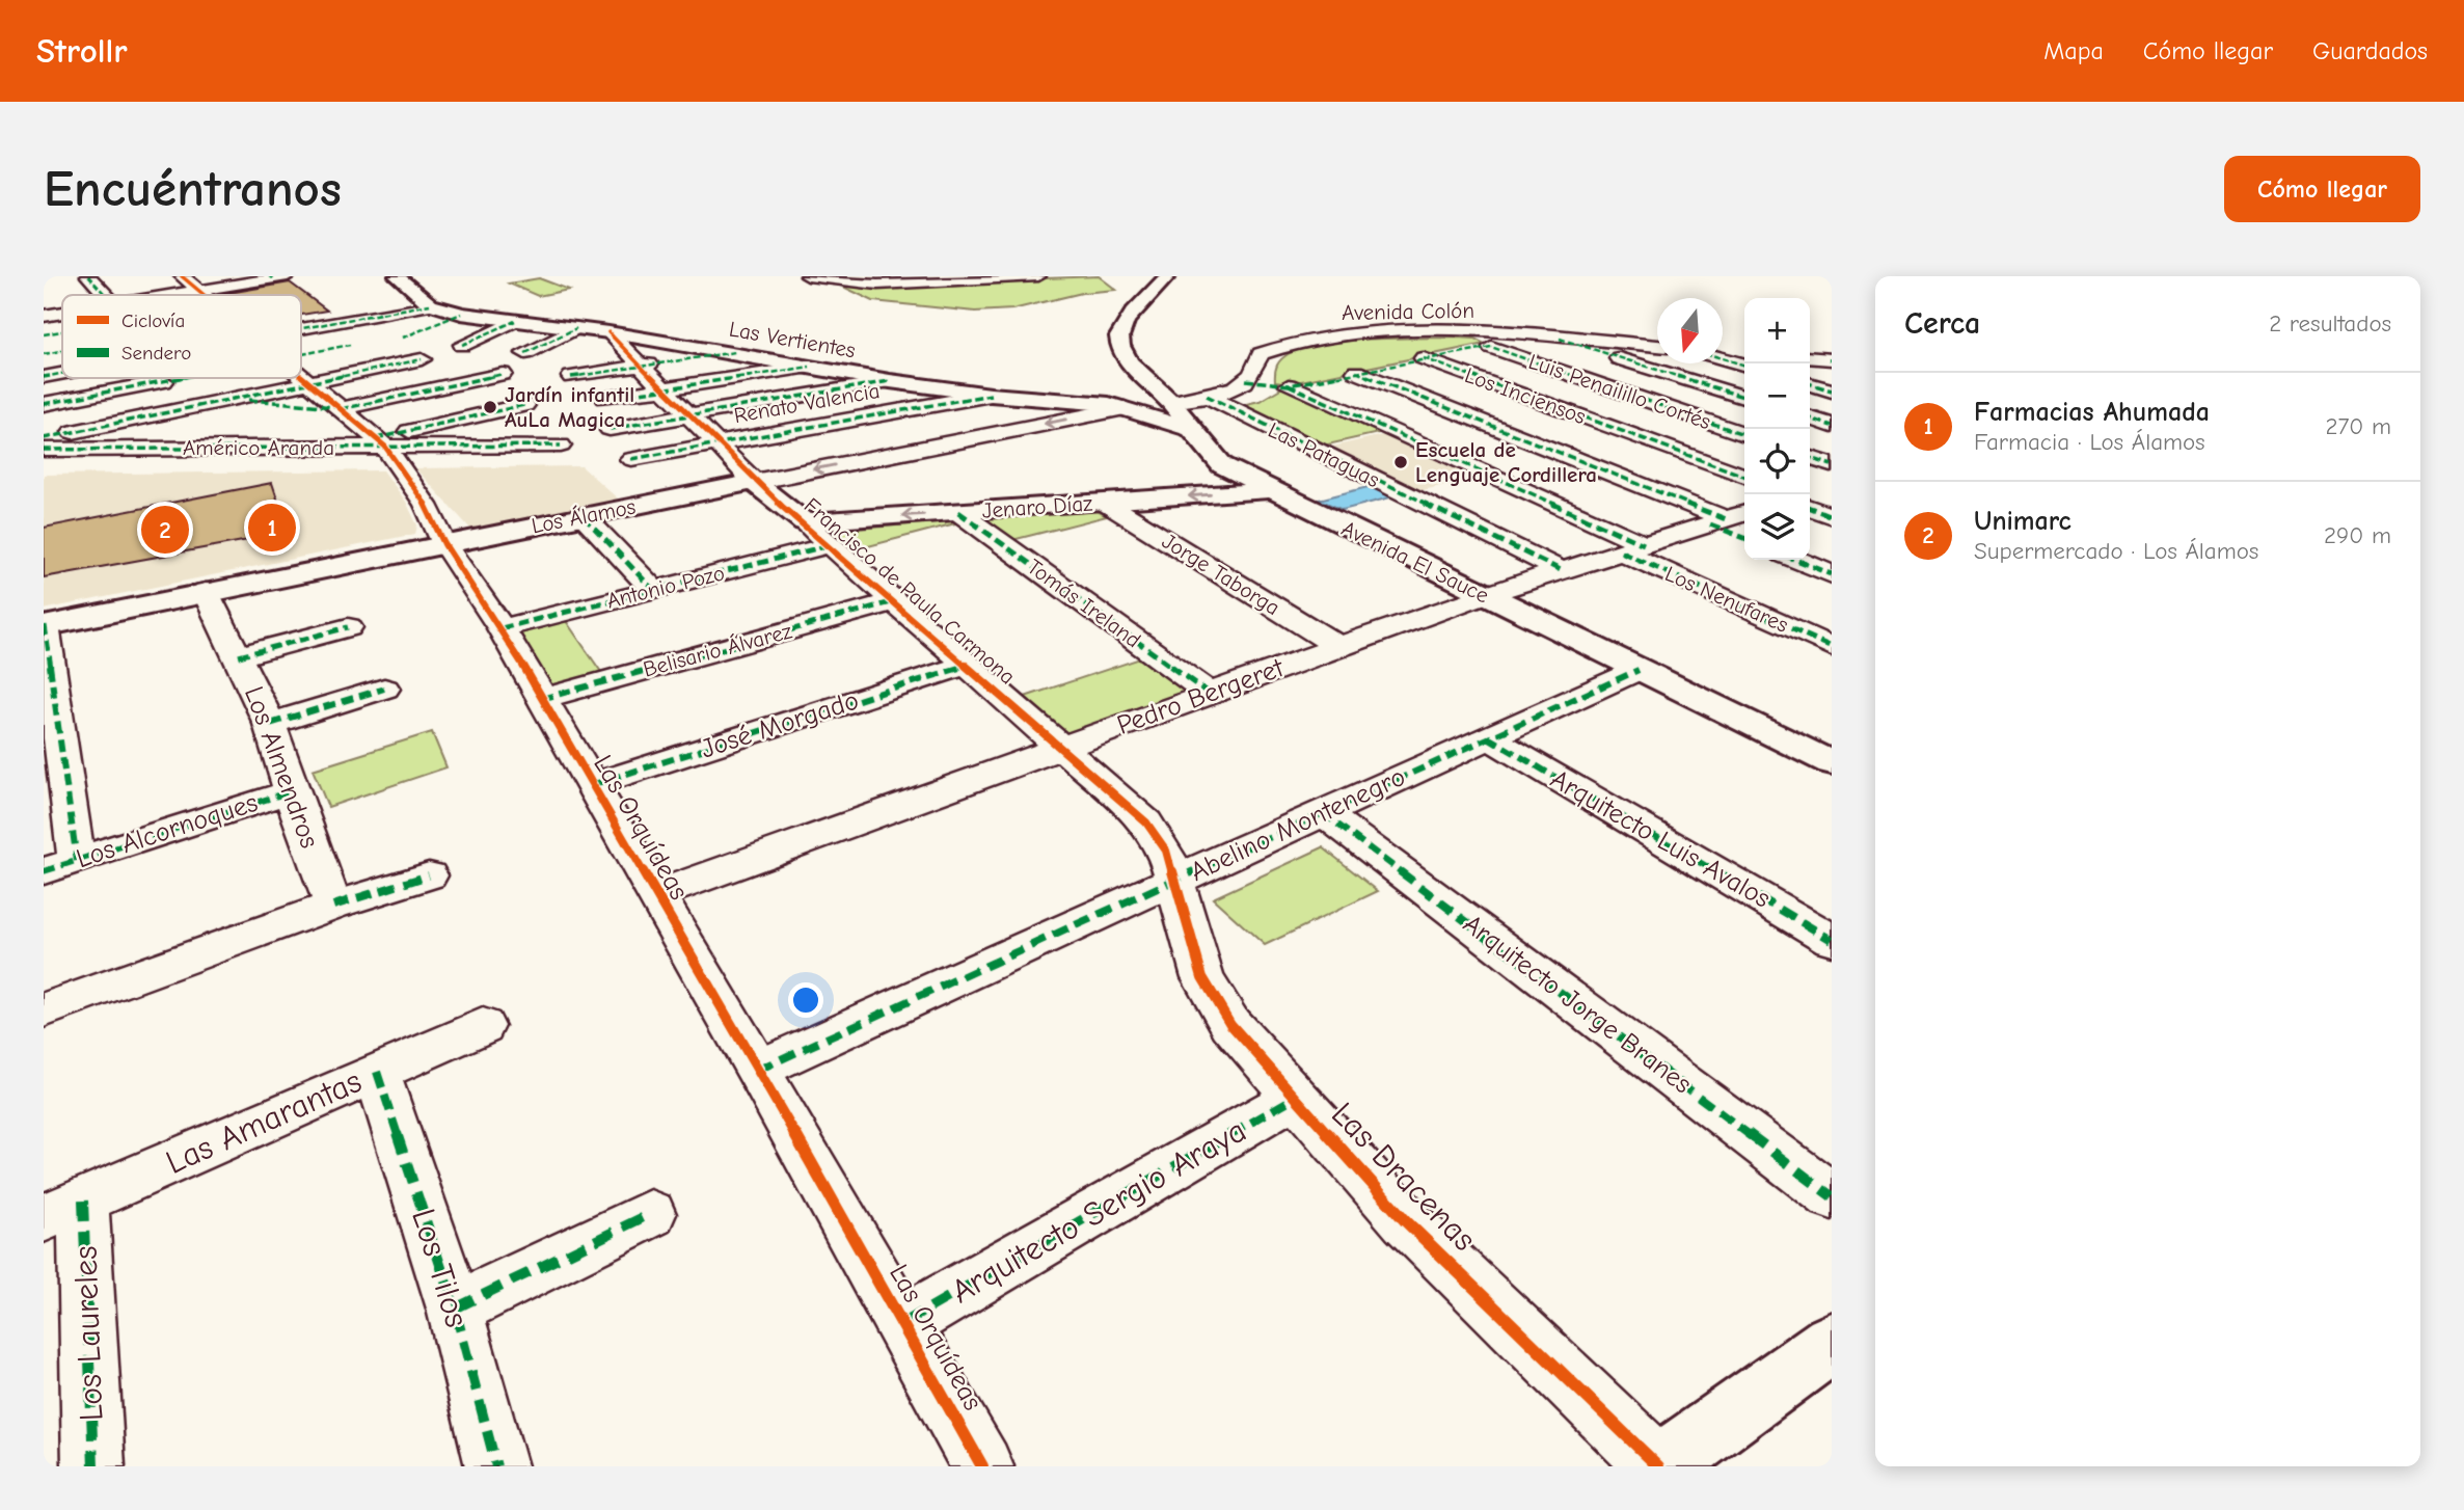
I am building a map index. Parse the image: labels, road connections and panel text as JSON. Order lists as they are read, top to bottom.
{
  "streets": {
    "street": [
      "Avenida Colón",
      "Las Vertientes",
      "Luis Penailillo Cortés",
      "Los Inciensos",
      "Renato Valencia",
      "Américo Aranda",
      "Las Pataguas",
      "Jenaro Díaz",
      "Los Álamos",
      "Avenida El Sauce",
      "Jorge Taborga",
      "Antonio Pozo",
      "Francisco de Paula Carmona",
      "Los Nenufares",
      "Tomás Ireland",
      "Belisario Álvarez",
      "Pedro Bergeret",
      "José Morgado",
      "Los Almendros",
      "Abelino Montenegro",
      "Las Orquídeas",
      "Los Alcornoques",
      "Arquitecto Luis Avalos",
      "Arquitecto Jorge Branes",
      "Las Amarantas",
      "Las Dracenas",
      "Arquitecto Sergio Araya",
      "Los Tilos",
      "Los Laureles"
    ]
  },
  "crossings": [
    ["Avenida Colón", "Luis Penailillo Cortés"],
    ["Las Vertientes", "Renato Valencia"],
    ["Las Vertientes", "Los Álamos"],
    ["Las Vertientes", "Avenida El Sauce"],
    ["Las Vertientes", "Francisco de Paula Carmona"],
    ["Renato Valencia", "Francisco de Paula Carmona"],
    ["Américo Aranda", "Las Orquídeas"],
    ["Las Pataguas", "Pedro Bergeret"],
    ["Jenaro Díaz", "Avenida El Sauce"],
    ["Jenaro Díaz", "Jorge Taborga"],
    ["Jenaro Díaz", "Francisco de Paula Carmona"],
    ["Jenaro Díaz", "Tomás Ireland"],
    ["Los Álamos", "Francisco de Paula Carmona"],
    ["Los Álamos", "Los Almendros"],
    ["Los Álamos", "Las Orquídeas"],
    ["Avenida El Sauce", "Pedro Bergeret"],
    ["Avenida El Sauce", "Abelino Montenegro"],
    ["Jorge Taborga", "Pedro Bergeret"],
    ["Antonio Pozo", "Francisco de Paula Carmona"],
    ["Antonio Pozo", "Las Orquídeas"],
    ["Francisco de Paula Carmona", "Belisario Álvarez"],
    ["Francisco de Paula Carmona", "Pedro Bergeret"],
    ["Francisco de Paula Carmona", "José Morgado"],
    ["Francisco de Paula Carmona", "Abelino Montenegro"],
    ["Francisco de Paula Carmona", "Las Dracenas"],
    ["Los Nenufares", "Pedro Bergeret"],
    ["Tomás Ireland", "Pedro Bergeret"],
    ["Belisario Álvarez", "Las Orquídeas"],
    ["Pedro Bergeret", "Las Orquídeas"],
    ["José Morgado", "Las Orquídeas"],
    ["Los Almendros", "Los Alcornoques"],
    ["Abelino Montenegro", "Las Orquídeas"],
    ["Abelino Montenegro", "Arquitecto Luis Avalos"],
    ["Abelino Montenegro", "Arquitecto Jorge Branes"],
    ["Abelino Montenegro", "Las Dracenas"],
    ["Las Orquídeas", "Arquitecto Sergio Araya"],
    ["Las Amarantas", "Los Tilos"],
    ["Las Amarantas", "Los Laureles"],
    ["Las Dracenas", "Arquitecto Sergio Araya"]
  ],
  "places": ["Jardín infantil AuLa Magica", "Escuela de Lenguaje Cordillera"],
  "legend": ["Ciclovía", "Sendero"],
  "north": "bottom",
  "page": {
    "header": "Strollr",
    "nav": ["Mapa", "Cómo llegar", "Guardados"],
    "buttons": "Cómo llegar",
    "title": "Encuéntranos",
    "heading": ["Cerca", "2 resultados"],
    "map_buttons": ["+", "−"],
    "list": [
      {
        "mark": "1",
        "name": "Farmacias Ahumada",
        "note": "Farmacia · Los Álamos",
        "value": "270 m"
      },
      {
        "mark": "2",
        "name": "Unimarc",
        "note": "Supermercado · Los Álamos",
        "value": "290 m"
      }
    ],
    "pins": ["1", "2"]
  }
}
